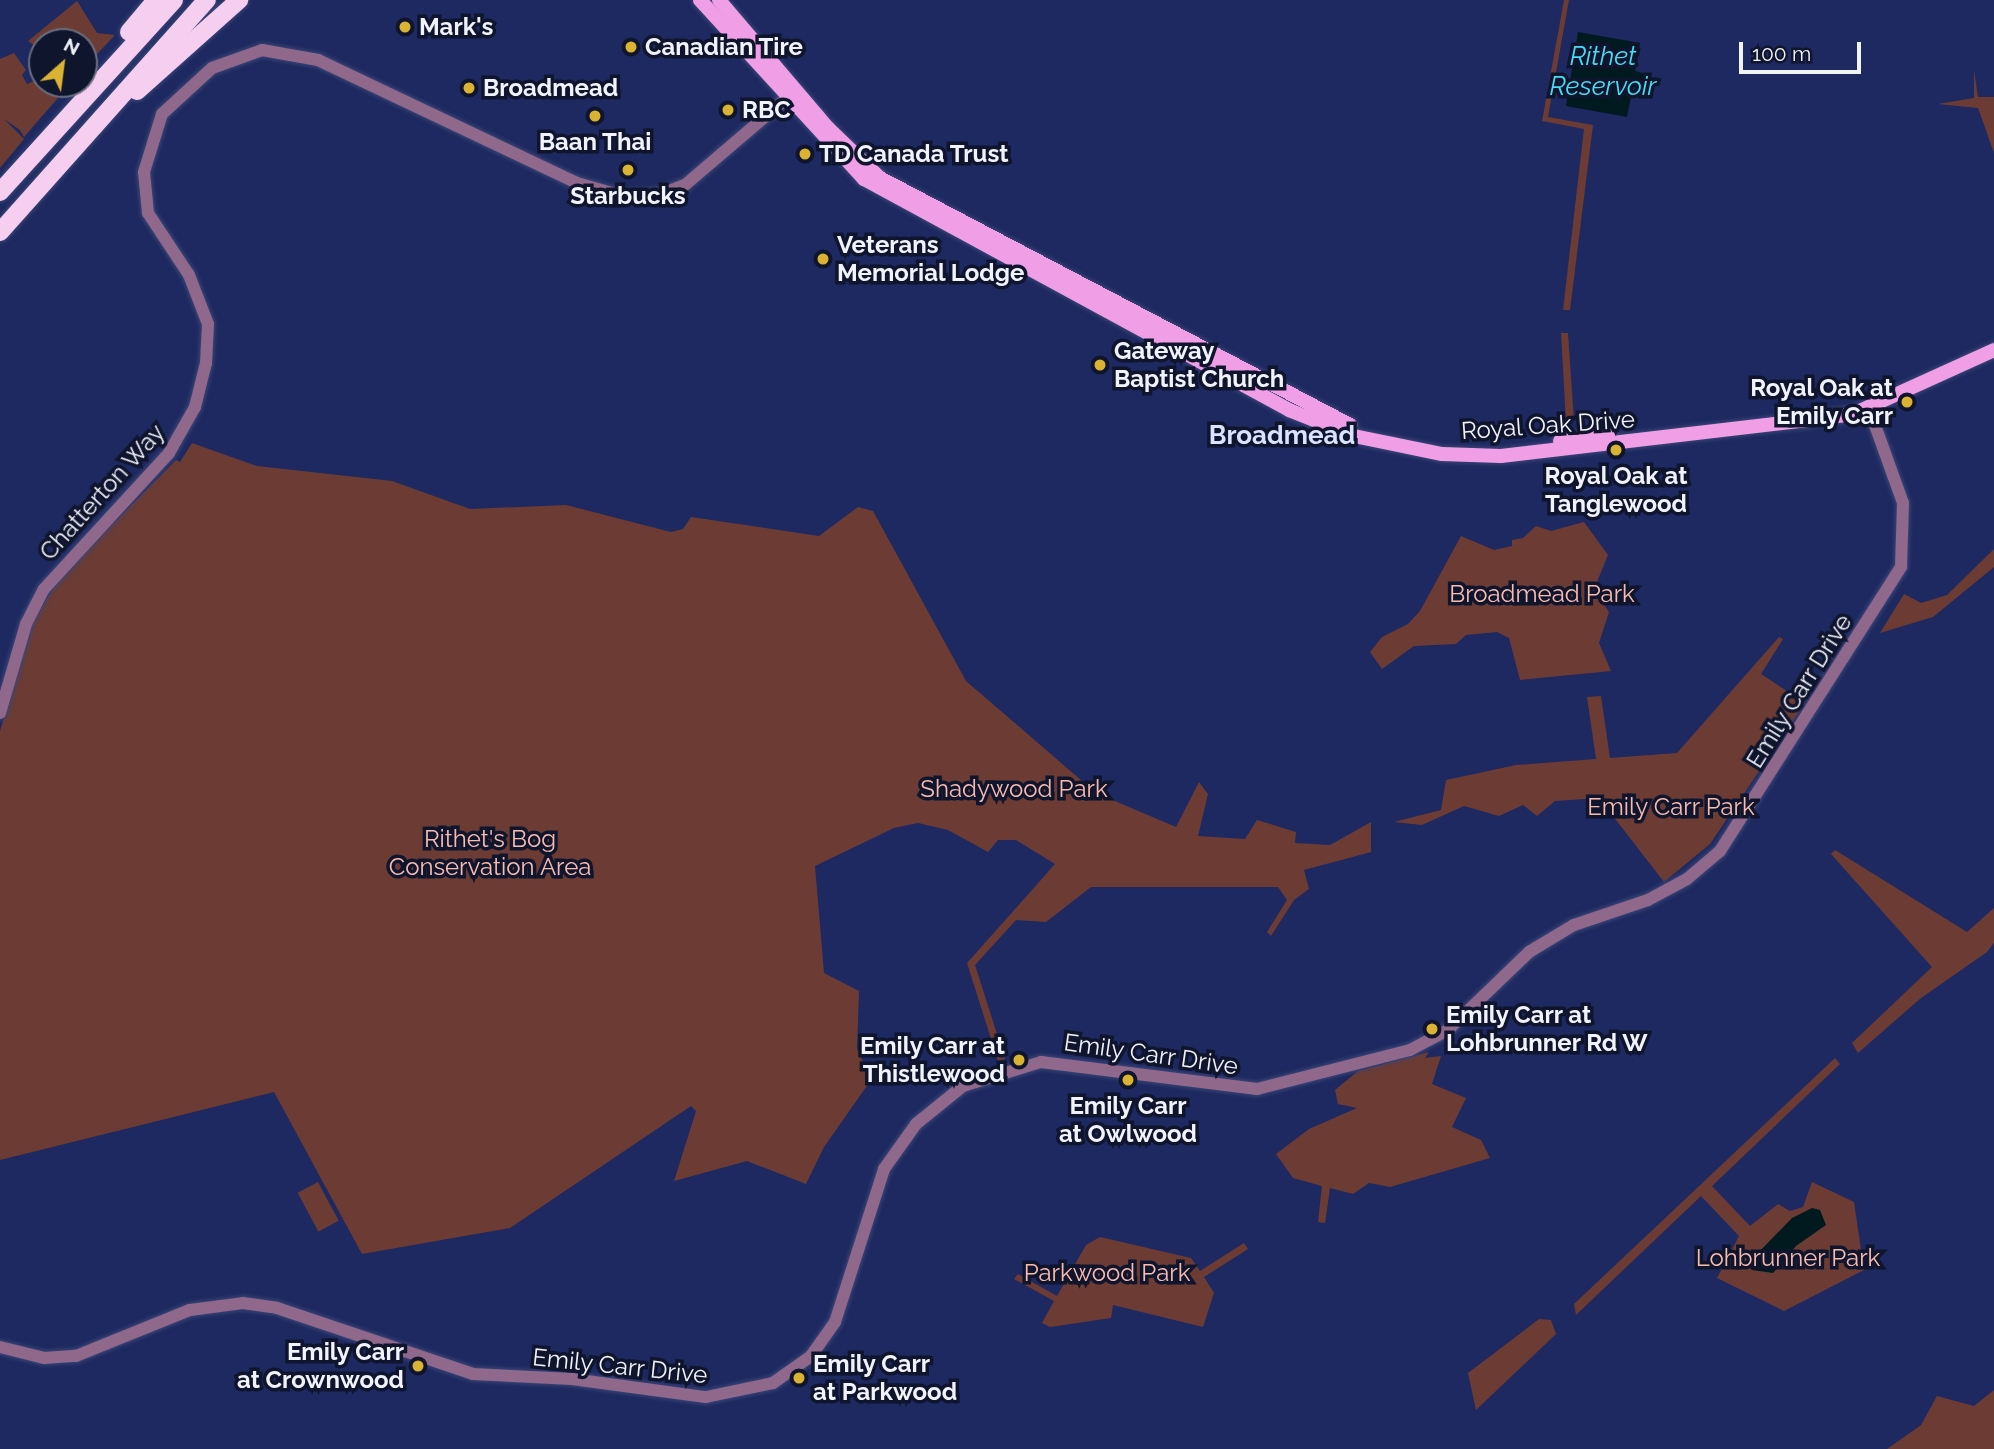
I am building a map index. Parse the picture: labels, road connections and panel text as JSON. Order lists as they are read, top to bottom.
{
  "streets": {
    "main road": ["Royal Oak Drive"],
    "street": ["Chatterton Way", "Emily Carr Drive"]
  },
  "crossings": [
    ["Royal Oak Drive", "Chatterton Way"],
    ["Royal Oak Drive", "Emily Carr Drive"]
  ],
  "districts": ["Broadmead"],
  "water": ["Rithet Reservoir"],
  "parks": [
    "Broadmead Park",
    "Shadywood Park",
    "Emily Carr Park",
    "Rithet's Bog Conservation Area",
    "Lohbrunner Park",
    "Parkwood Park"
  ],
  "places": [
    "Mark's",
    "Canadian Tire",
    "Broadmead",
    "RBC",
    "Baan Thai",
    "TD Canada Trust",
    "Starbucks",
    "Veterans Memorial Lodge",
    "Gateway Baptist Church",
    "Royal Oak at Emily Carr",
    "Royal Oak at Tanglewood",
    "Emily Carr at Lohbrunner Rd W",
    "Emily Carr at Thistlewood",
    "Emily Carr at Owlwood",
    "Emily Carr at Crownwood",
    "Emily Carr at Parkwood"
  ],
  "scale_bar": "100 m",
  "north": "top right"
}
